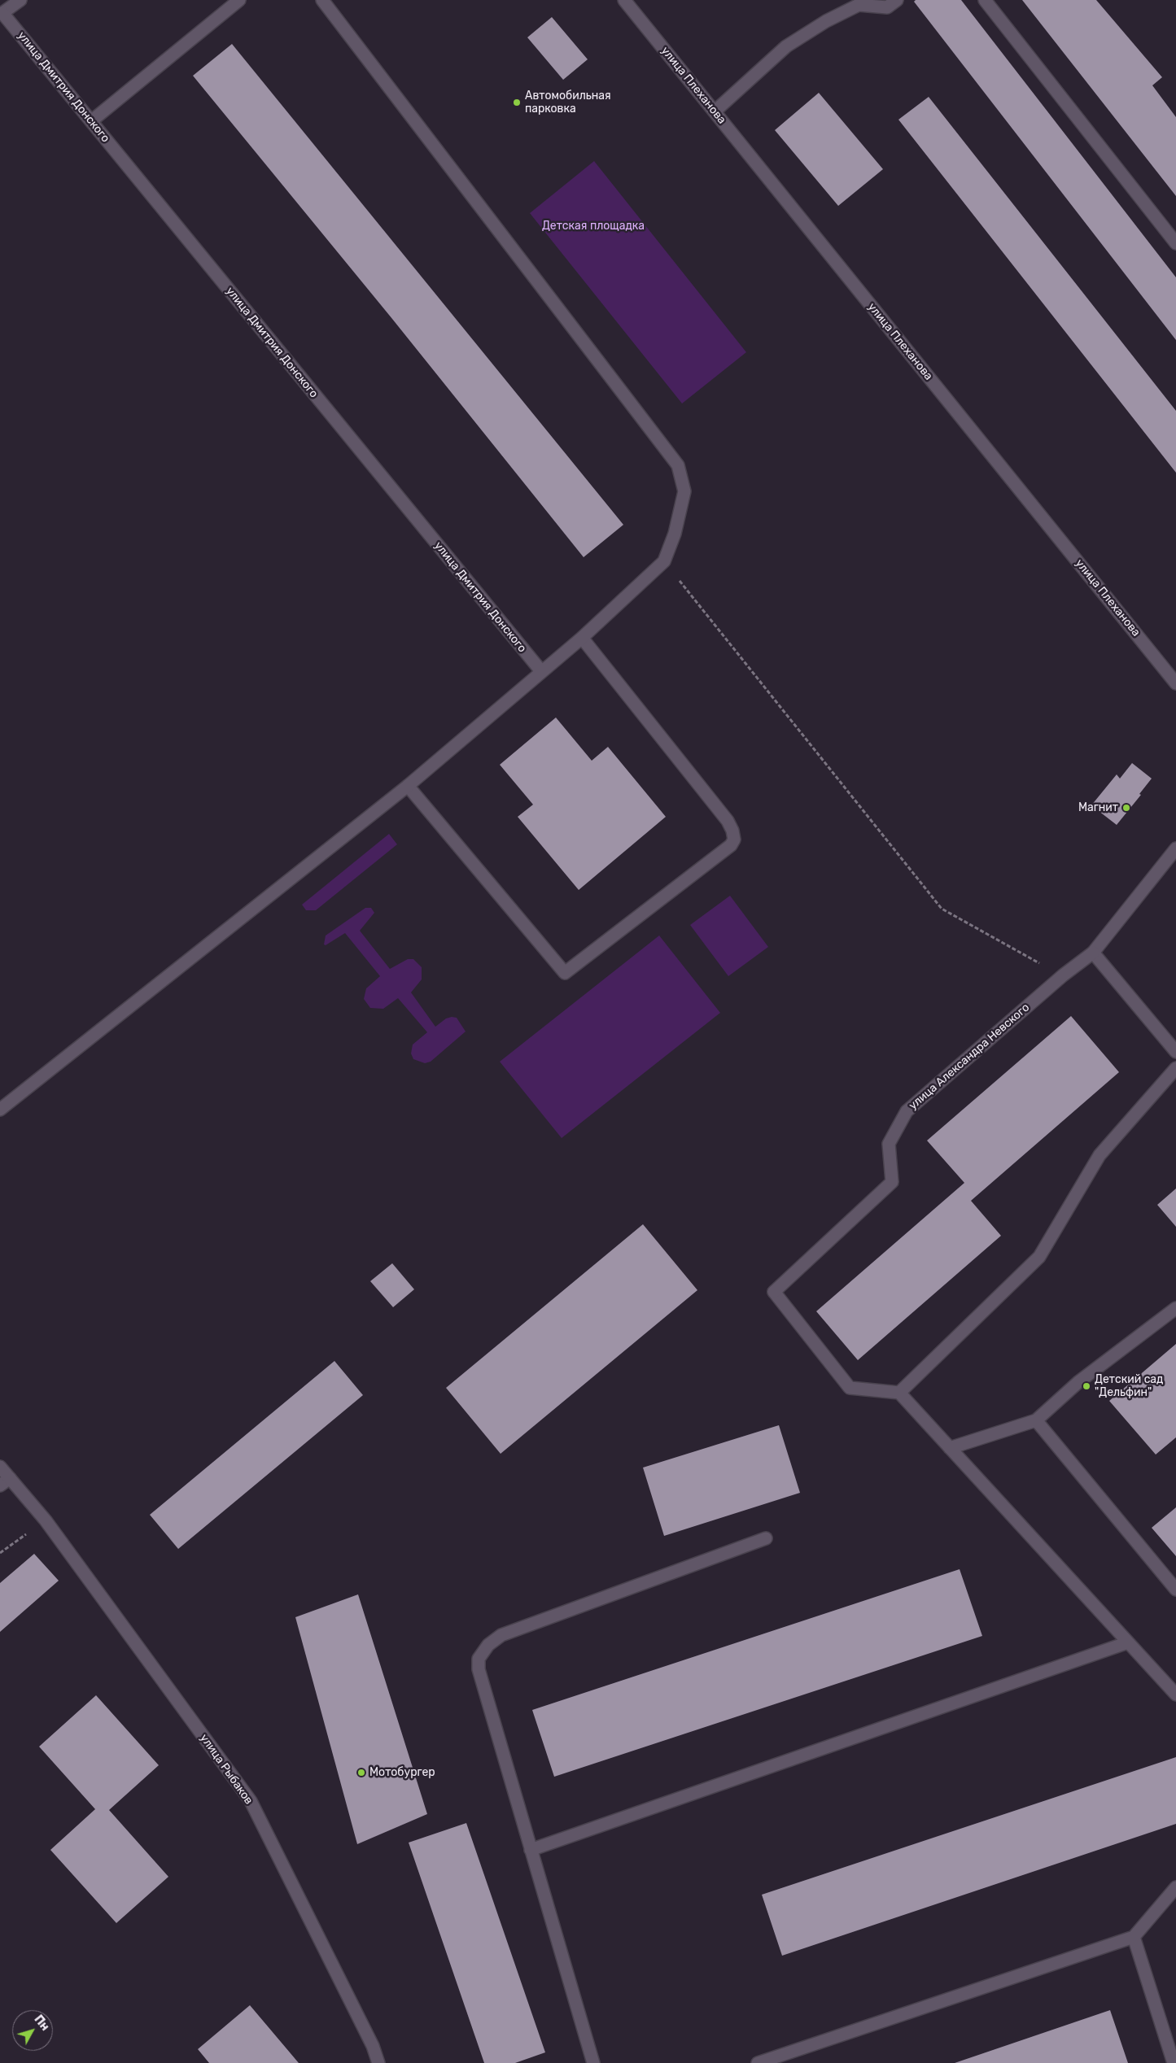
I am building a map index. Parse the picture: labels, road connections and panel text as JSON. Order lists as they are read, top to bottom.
{
  "streets": {
    "street": [
      "улица Плеханова",
      "улица Дмитрия Донского",
      "улица Александра Невского",
      "улица Рыбаков"
    ]
  },
  "parks": ["Детская площадка"],
  "places": [
    "Автомобильная парковка",
    "Магнит",
    "Детский сад \"Дельфин\"",
    "Мотобургер"
  ],
  "north": "top right"
}
